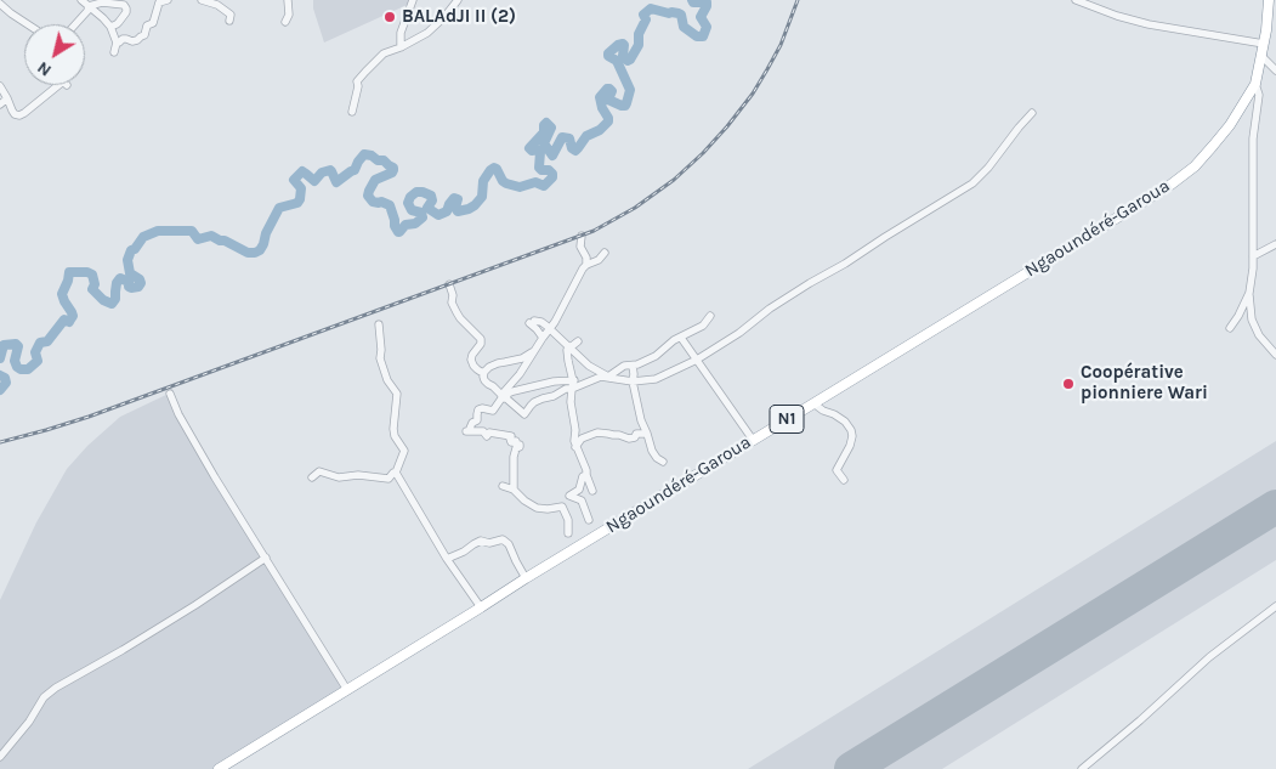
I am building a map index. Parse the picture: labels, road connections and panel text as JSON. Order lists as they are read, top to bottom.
{
  "streets": {
    "highway": ["Ngaoundéré-Garoua", "N1"]
  },
  "places": ["BALAdJI II (2)", "Coopérative pionniere Wari"],
  "north": "bottom left"
}
